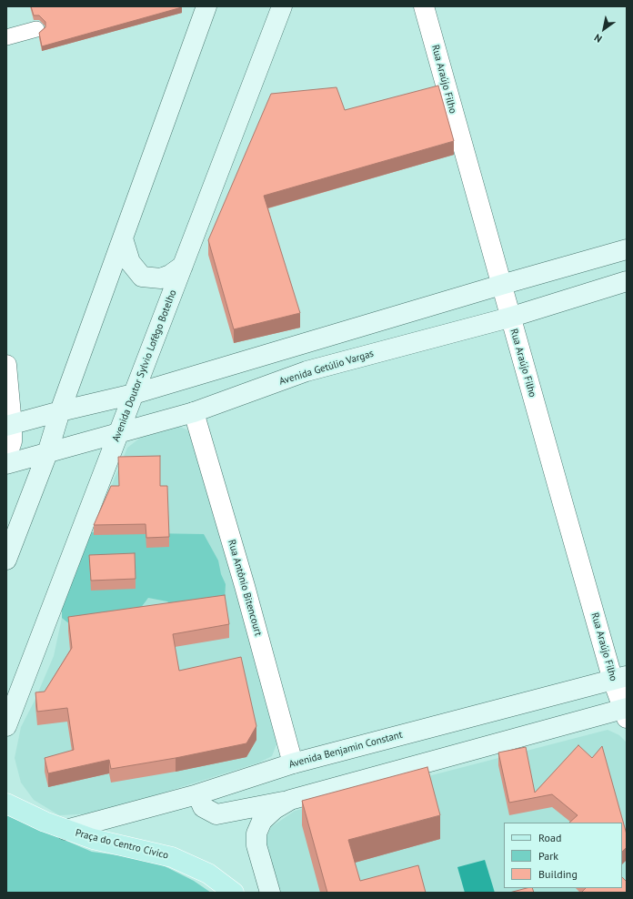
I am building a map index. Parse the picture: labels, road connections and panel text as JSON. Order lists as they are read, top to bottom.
{
  "streets": {
    "main road": [
      "Avenida Doutor Sylvio Lofêgo Botelho",
      "Avenida Getúlio Vargas",
      "Avenida Benjamin Constant",
      "Praça do Centro Cívico"
    ],
    "street": ["Rua Araújo Filho", "Rua Antônio Bitencourt"]
  },
  "crossings": [
    ["Rua Araújo Filho", "Avenida Getúlio Vargas"],
    ["Rua Araújo Filho", "Avenida Benjamin Constant"],
    ["Avenida Doutor Sylvio Lofêgo Botelho", "Avenida Getúlio Vargas"],
    ["Avenida Getúlio Vargas", "Rua Antônio Bitencourt"],
    ["Rua Antônio Bitencourt", "Avenida Benjamin Constant"],
    ["Avenida Benjamin Constant", "Praça do Centro Cívico"]
  ],
  "legend": ["Road", "Park", "Building"],
  "north": "bottom left"
}
